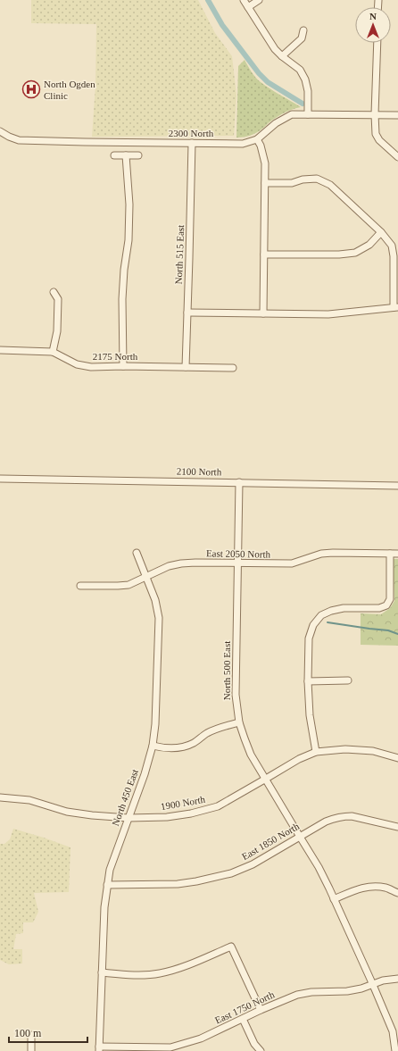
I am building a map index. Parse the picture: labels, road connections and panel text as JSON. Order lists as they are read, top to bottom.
{
  "streets": {
    "street": [
      "2300 North",
      "North 515 East",
      "2175 North",
      "2100 North",
      "East 2050 North",
      "North 500 East",
      "North 450 East",
      "1900 North",
      "East 1850 North",
      "East 1750 North"
    ]
  },
  "crossings": [
    ["2300 North", "North 515 East"],
    ["North 515 East", "2175 North"],
    ["2100 North", "North 500 East"],
    ["East 2050 North", "North 500 East"],
    ["East 2050 North", "North 450 East"],
    ["North 500 East", "1900 North"],
    ["North 500 East", "East 1850 North"],
    ["North 500 East", "East 1750 North"],
    ["North 450 East", "1900 North"],
    ["North 450 East", "East 1850 North"],
    ["North 450 East", "East 1750 North"]
  ],
  "places": {
    "hospital": ["North Ogden Clinic"]
  },
  "scale_bar": "100 m",
  "north": "top"
}
